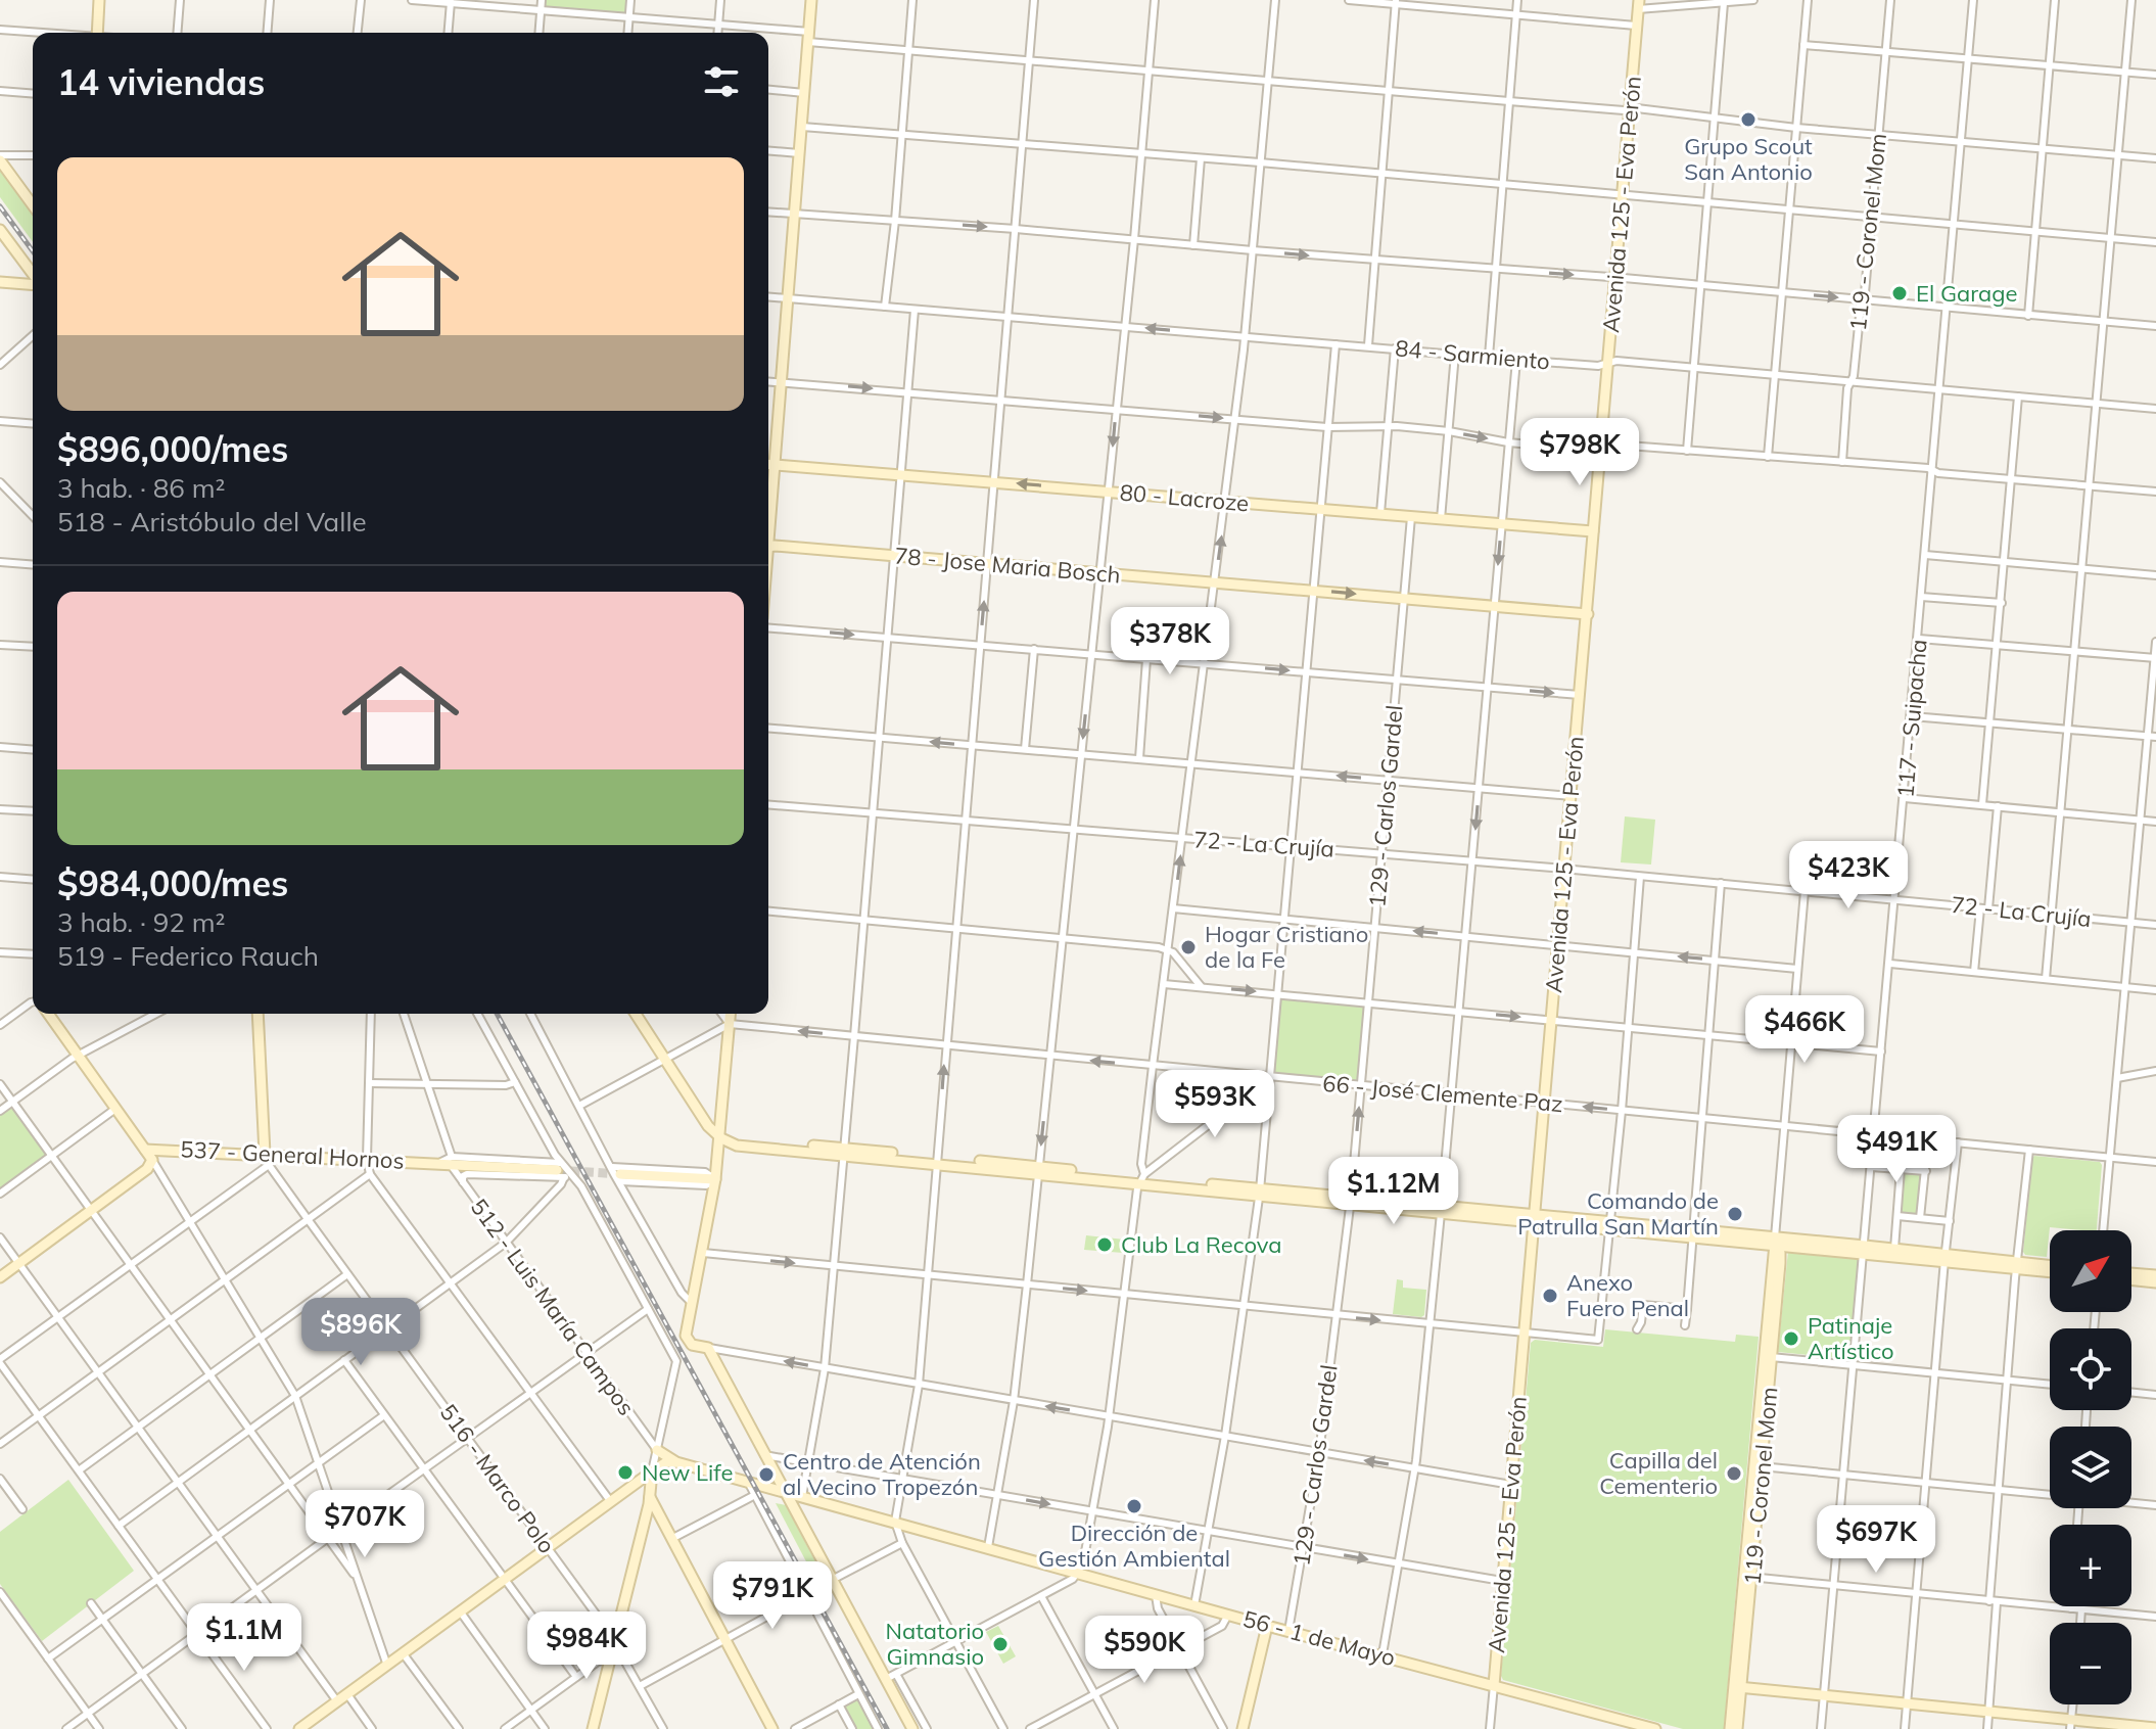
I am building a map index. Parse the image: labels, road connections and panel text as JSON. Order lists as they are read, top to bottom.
{
  "streets": {
    "main road": [
      "Avenida 125 - Eva Perón",
      "119 - Coronel Mom",
      "80 - Lacroze",
      "78 - Jose Maria Bosch",
      "537 - General Hornos",
      "56 - 1 de Mayo"
    ],
    "street": [
      "84 - Sarmiento",
      "117 - Suipacha",
      "129 - Carlos Gardel",
      "72 - La Crujía",
      "66 - José Clemente Paz",
      "512 - Luis María Campos",
      "516 - Marco Polo"
    ]
  },
  "crossings": [
    ["Avenida 125 - Eva Perón", "84 - Sarmiento"],
    ["Avenida 125 - Eva Perón", "80 - Lacroze"],
    ["Avenida 125 - Eva Perón", "78 - Jose Maria Bosch"],
    ["Avenida 125 - Eva Perón", "72 - La Crujía"],
    ["Avenida 125 - Eva Perón", "66 - José Clemente Paz"],
    ["Avenida 125 - Eva Perón", "56 - 1 de Mayo"],
    ["119 - Coronel Mom", "84 - Sarmiento"],
    ["119 - Coronel Mom", "72 - La Crujía"],
    ["119 - Coronel Mom", "66 - José Clemente Paz"],
    ["84 - Sarmiento", "117 - Suipacha"],
    ["80 - Lacroze", "129 - Carlos Gardel"],
    ["78 - Jose Maria Bosch", "129 - Carlos Gardel"],
    ["117 - Suipacha", "72 - La Crujía"],
    ["117 - Suipacha", "66 - José Clemente Paz"],
    ["129 - Carlos Gardel", "72 - La Crujía"],
    ["129 - Carlos Gardel", "66 - José Clemente Paz"],
    ["129 - Carlos Gardel", "56 - 1 de Mayo"],
    ["537 - General Hornos", "512 - Luis María Campos"],
    ["537 - General Hornos", "516 - Marco Polo"],
    ["512 - Luis María Campos", "56 - 1 de Mayo"]
  ],
  "places": [
    "Grupo Scout San Antonio",
    "El Garage",
    "Hogar Cristiano de la Fe",
    "Comando de Patrulla San Martín",
    "Club La Recova",
    "Anexo Fuero Penal",
    "Patinaje Artístico",
    "New Life",
    "Capilla del Cementerio",
    "Centro de Atención al Vecino Tropezón",
    "Dirección de Gestión Ambiental",
    "Natatorio Gimnasio"
  ],
  "north": "top right",
  "page": {
    "heading": "14 viviendas",
    "list": [
      {
        "name": "$896,000/mes",
        "note": "3 hab. · 86 m² · 518 - Aristóbulo del Valle"
      },
      {
        "name": "$984,000/mes",
        "note": "3 hab. · 92 m² · 519 - Federico Rauch"
      }
    ],
    "price": [
      "$798K",
      "$378K",
      "$423K",
      "$466K",
      "$593K",
      "$491K",
      "$1.12M",
      "$896K",
      "$707K",
      "$697K",
      "$791K",
      "$1.1M",
      "$984K",
      "$590K"
    ],
    "map_buttons": ["+", "−"]
  }
}
